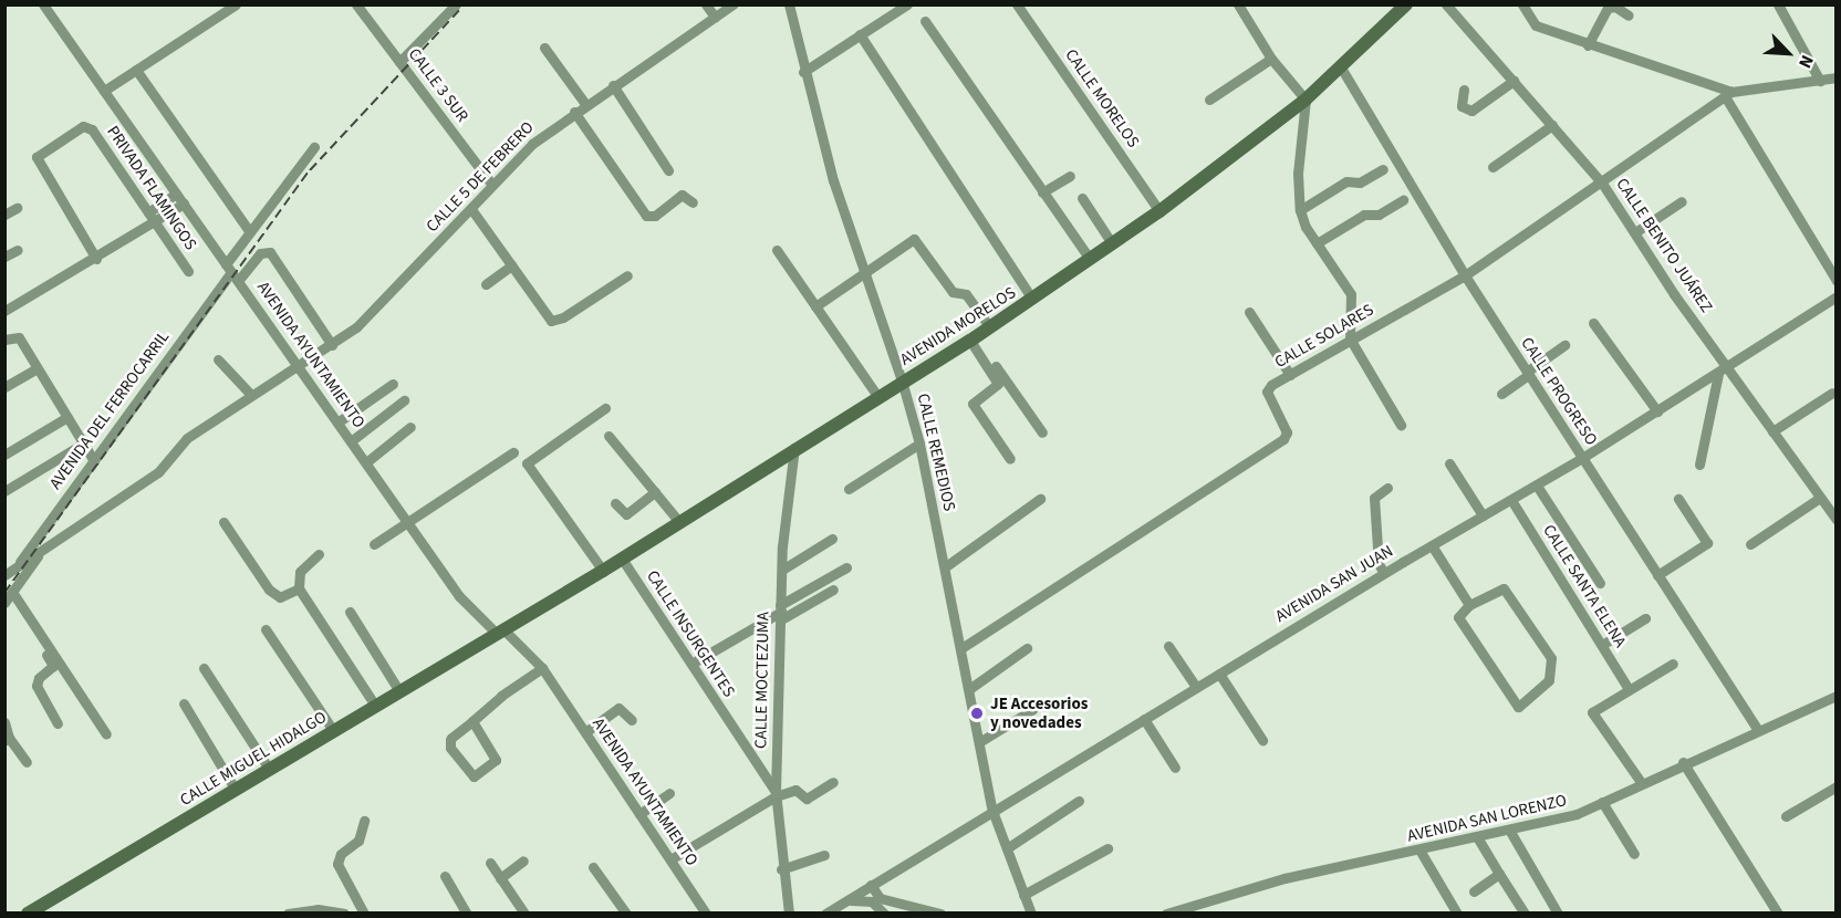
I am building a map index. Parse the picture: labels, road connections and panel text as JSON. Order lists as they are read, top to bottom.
{
  "streets": {
    "street": [
      "CALLE 3 SUR",
      "CALLE MORELOS",
      "CALLE 5 DE FEBRERO",
      "PRIVADA FLAMINGOS",
      "CALLE BENITO JUÁREZ",
      "AVENIDA MORELOS",
      "CALLE SOLARES",
      "AVENIDA AYUNTAMIENTO",
      "CALLE PROGRESO",
      "AVENIDA DEL FERROCARRIL",
      "CALLE REMEDIOS",
      "AVENIDA SAN JUAN",
      "CALLE SANTA ELENA",
      "CALLE INSURGENTES",
      "CALLE MOCTEZUMA",
      "CALLE MIGUEL HIDALGO",
      "AVENIDA SAN LORENZO"
    ]
  },
  "crossings": [
    ["CALLE 3 SUR", "CALLE 5 DE FEBRERO"],
    ["CALLE MORELOS", "AVENIDA MORELOS"],
    ["CALLE 5 DE FEBRERO", "AVENIDA AYUNTAMIENTO"],
    ["CALLE 5 DE FEBRERO", "AVENIDA DEL FERROCARRIL"],
    ["CALLE BENITO JUÁREZ", "CALLE SOLARES"],
    ["CALLE BENITO JUÁREZ", "AVENIDA SAN JUAN"],
    ["AVENIDA MORELOS", "AVENIDA AYUNTAMIENTO"],
    ["AVENIDA MORELOS", "CALLE PROGRESO"],
    ["AVENIDA MORELOS", "CALLE REMEDIOS"],
    ["AVENIDA MORELOS", "CALLE INSURGENTES"],
    ["AVENIDA MORELOS", "CALLE MOCTEZUMA"],
    ["AVENIDA MORELOS", "CALLE MIGUEL HIDALGO"],
    ["CALLE SOLARES", "CALLE PROGRESO"],
    ["CALLE SOLARES", "CALLE REMEDIOS"],
    ["AVENIDA AYUNTAMIENTO", "AVENIDA DEL FERROCARRIL"],
    ["AVENIDA AYUNTAMIENTO", "CALLE MIGUEL HIDALGO"],
    ["CALLE PROGRESO", "AVENIDA SAN JUAN"],
    ["CALLE PROGRESO", "AVENIDA SAN LORENZO"],
    ["CALLE REMEDIOS", "AVENIDA SAN JUAN"],
    ["AVENIDA SAN JUAN", "CALLE SANTA ELENA"],
    ["CALLE INSURGENTES", "CALLE MOCTEZUMA"]
  ],
  "places": ["JE Accesorios y novedades"],
  "north": "bottom right"
}
